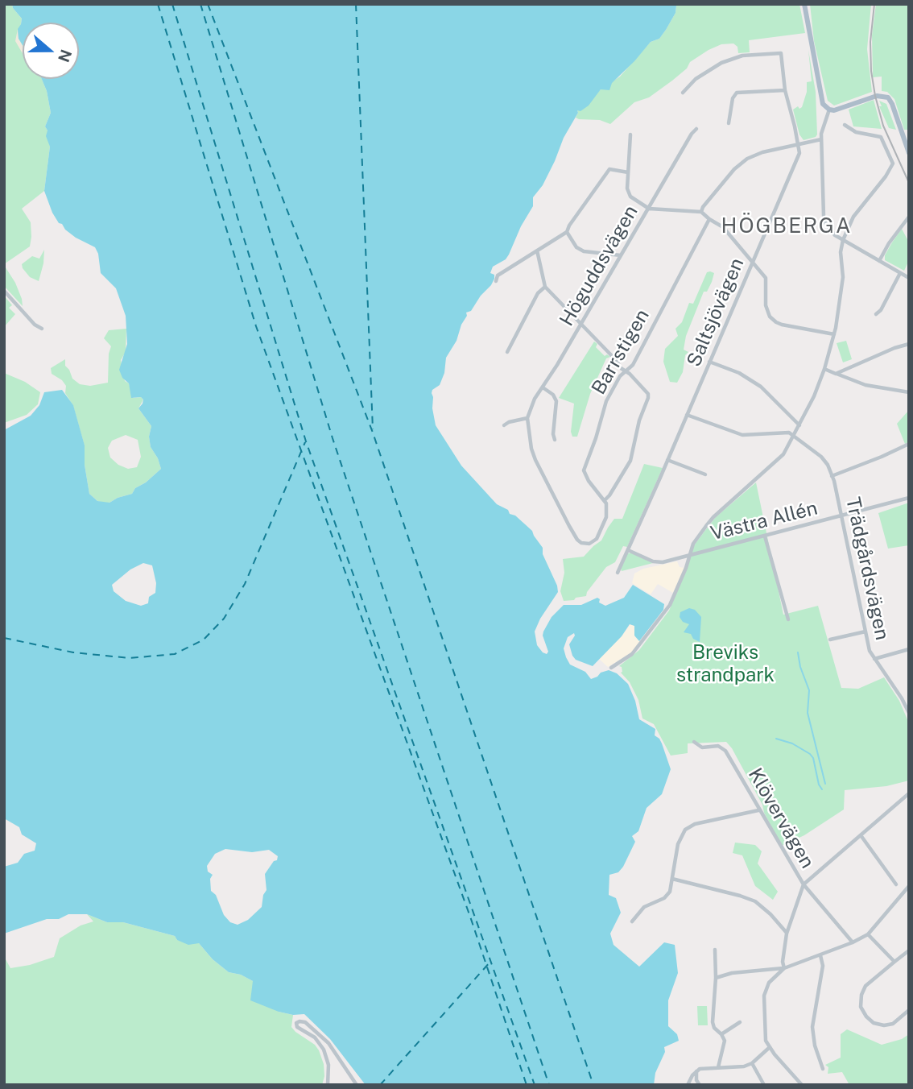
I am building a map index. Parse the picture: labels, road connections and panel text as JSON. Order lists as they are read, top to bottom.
{
  "streets": {
    "street": [
      "Höguddsvägen",
      "Saltsjövägen",
      "Barrstigen",
      "Västra Allén",
      "Trädgårdsvägen",
      "Klövervägen"
    ]
  },
  "crossings": [
    ["Saltsjövägen", "Västra Allén"],
    ["Västra Allén", "Trädgårdsvägen"]
  ],
  "districts": ["HÖGBERGA"],
  "parks": ["Breviks strandpark"],
  "north": "right"
}
